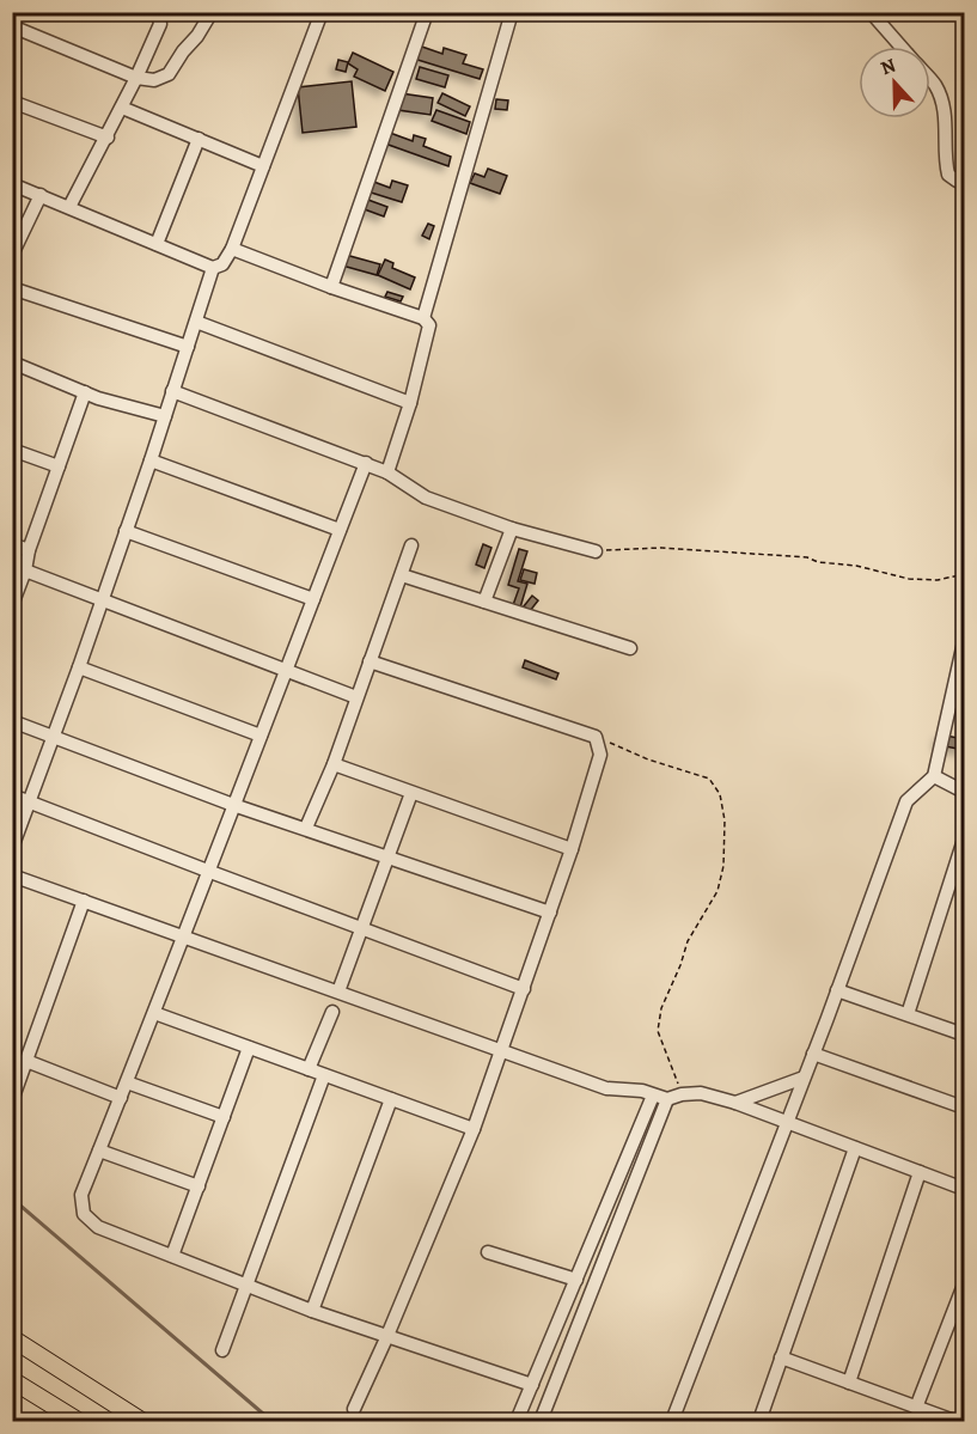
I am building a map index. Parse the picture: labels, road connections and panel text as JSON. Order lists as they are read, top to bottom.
{
  "north": "top"
}
